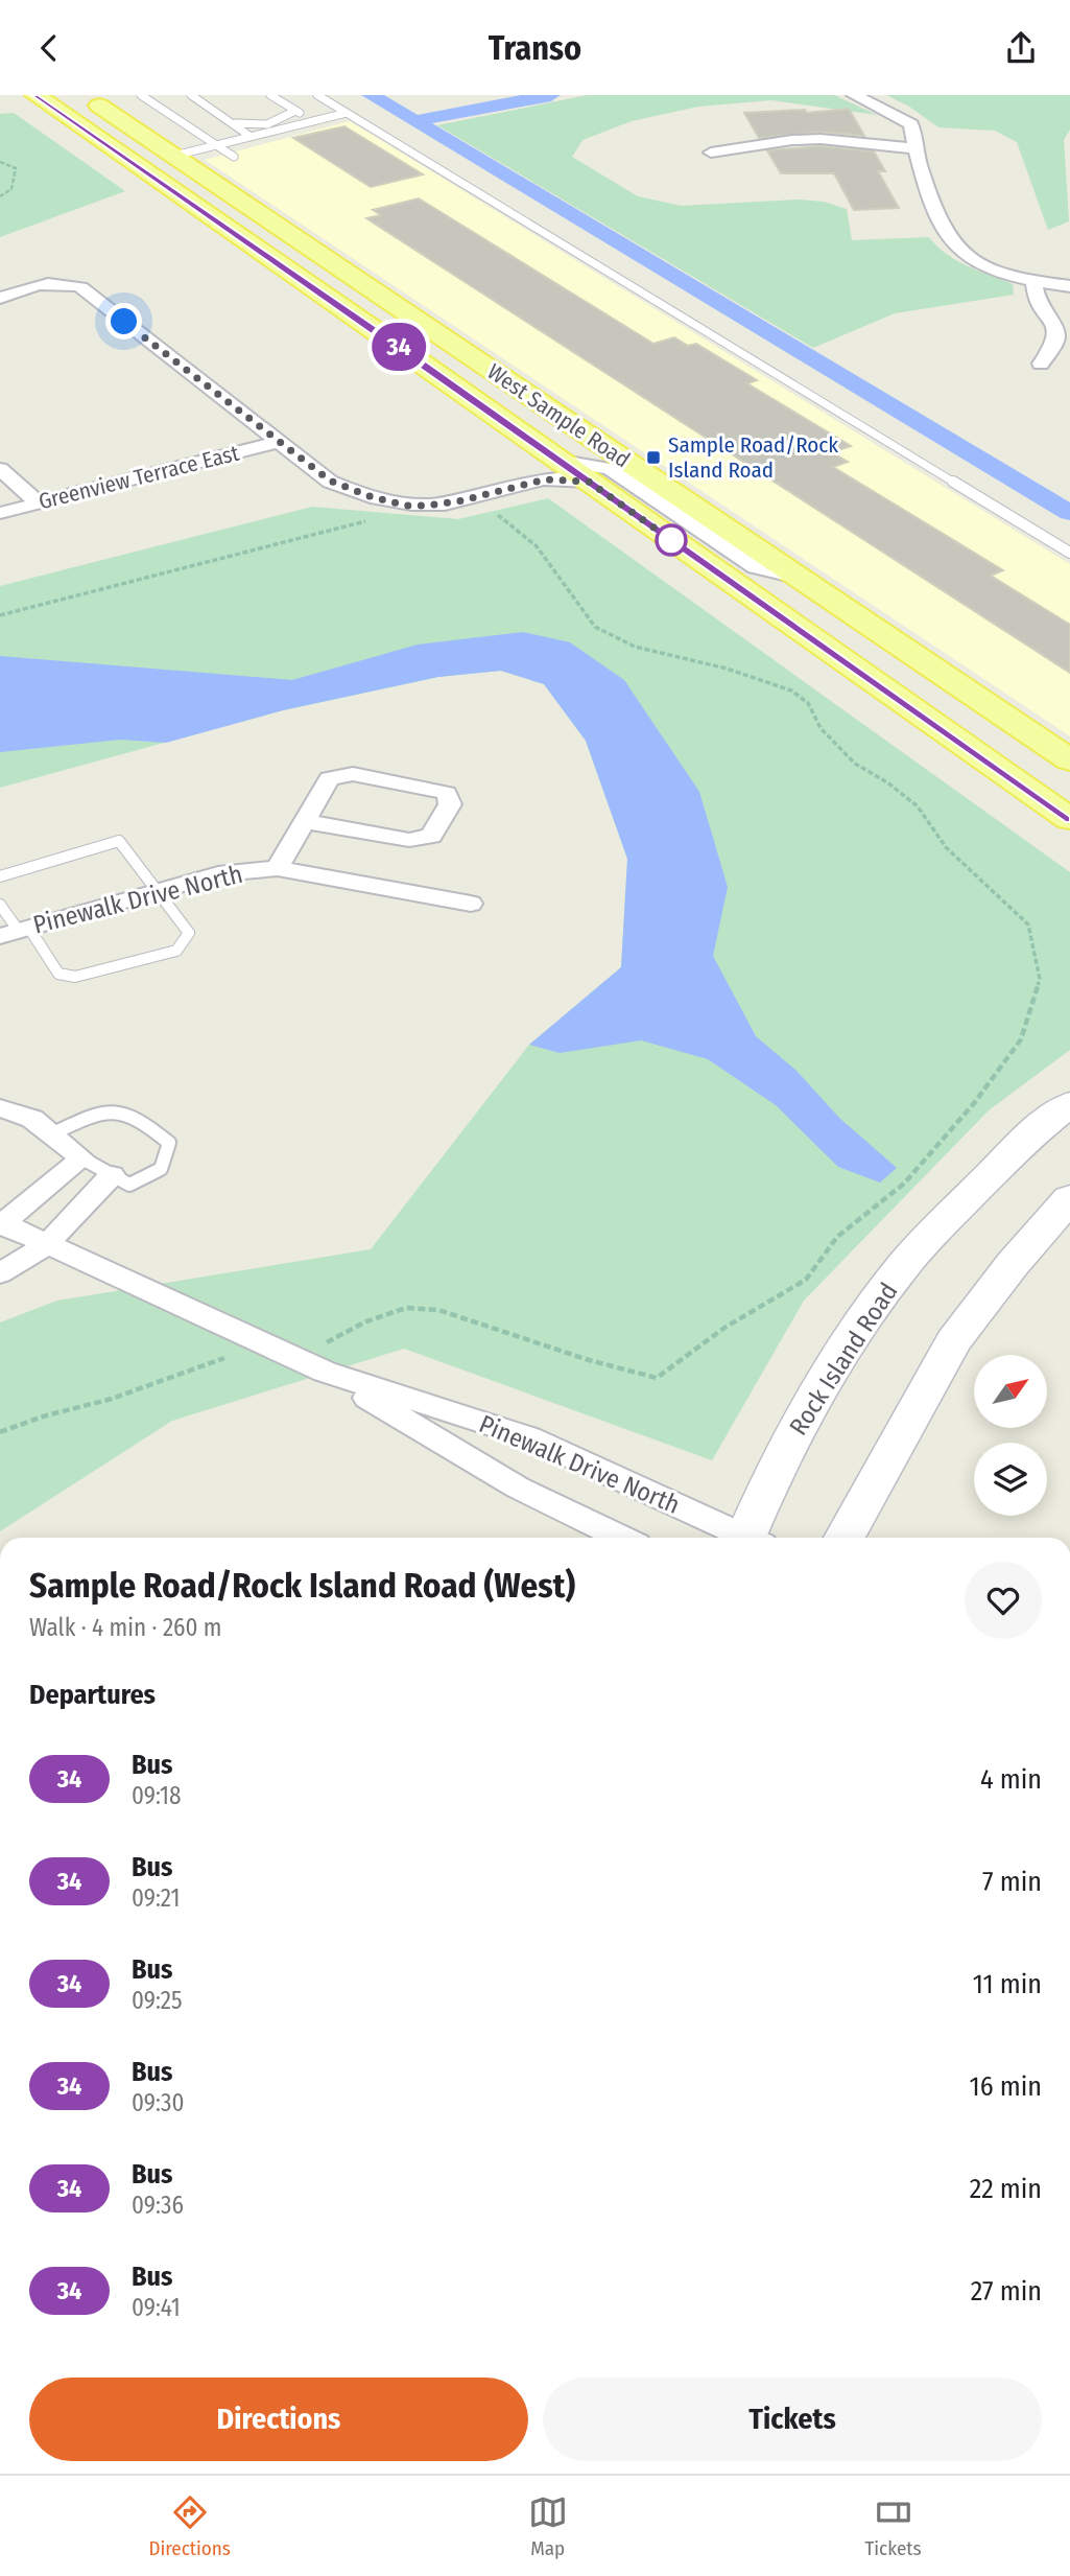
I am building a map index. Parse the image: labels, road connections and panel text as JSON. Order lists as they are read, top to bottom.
{
  "streets": {
    "main road": ["West Sample Road", "Rock Island Road"],
    "street": ["Greenview Terrace East", "Pinewalk Drive North"]
  },
  "places": {
    "transit": ["Sample Road/Rock Island Road"]
  },
  "lines": ["bus line 34"],
  "north": "top right",
  "page": {
    "header": "Transo",
    "on_map": "34",
    "heading": [
      ["Sample Road/Rock Island Road (West)", "Walk · 4 min · 260 m"],
      "Departures"
    ],
    "list": [
      {
        "mark": "34",
        "name": "Bus",
        "note": "09:18",
        "value": "4 min"
      },
      {
        "mark": "34",
        "name": "Bus",
        "note": "09:21",
        "value": "7 min"
      },
      {
        "mark": "34",
        "name": "Bus",
        "note": "09:25",
        "value": "11 min"
      },
      {
        "mark": "34",
        "name": "Bus",
        "note": "09:30",
        "value": "16 min"
      },
      {
        "mark": "34",
        "name": "Bus",
        "note": "09:36",
        "value": "22 min"
      },
      {
        "mark": "34",
        "name": "Bus",
        "note": "09:41",
        "value": "27 min"
      }
    ],
    "buttons": ["Directions", "Tickets"],
    "tabs": ["Directions", "Map", "Tickets"]
  }
}
